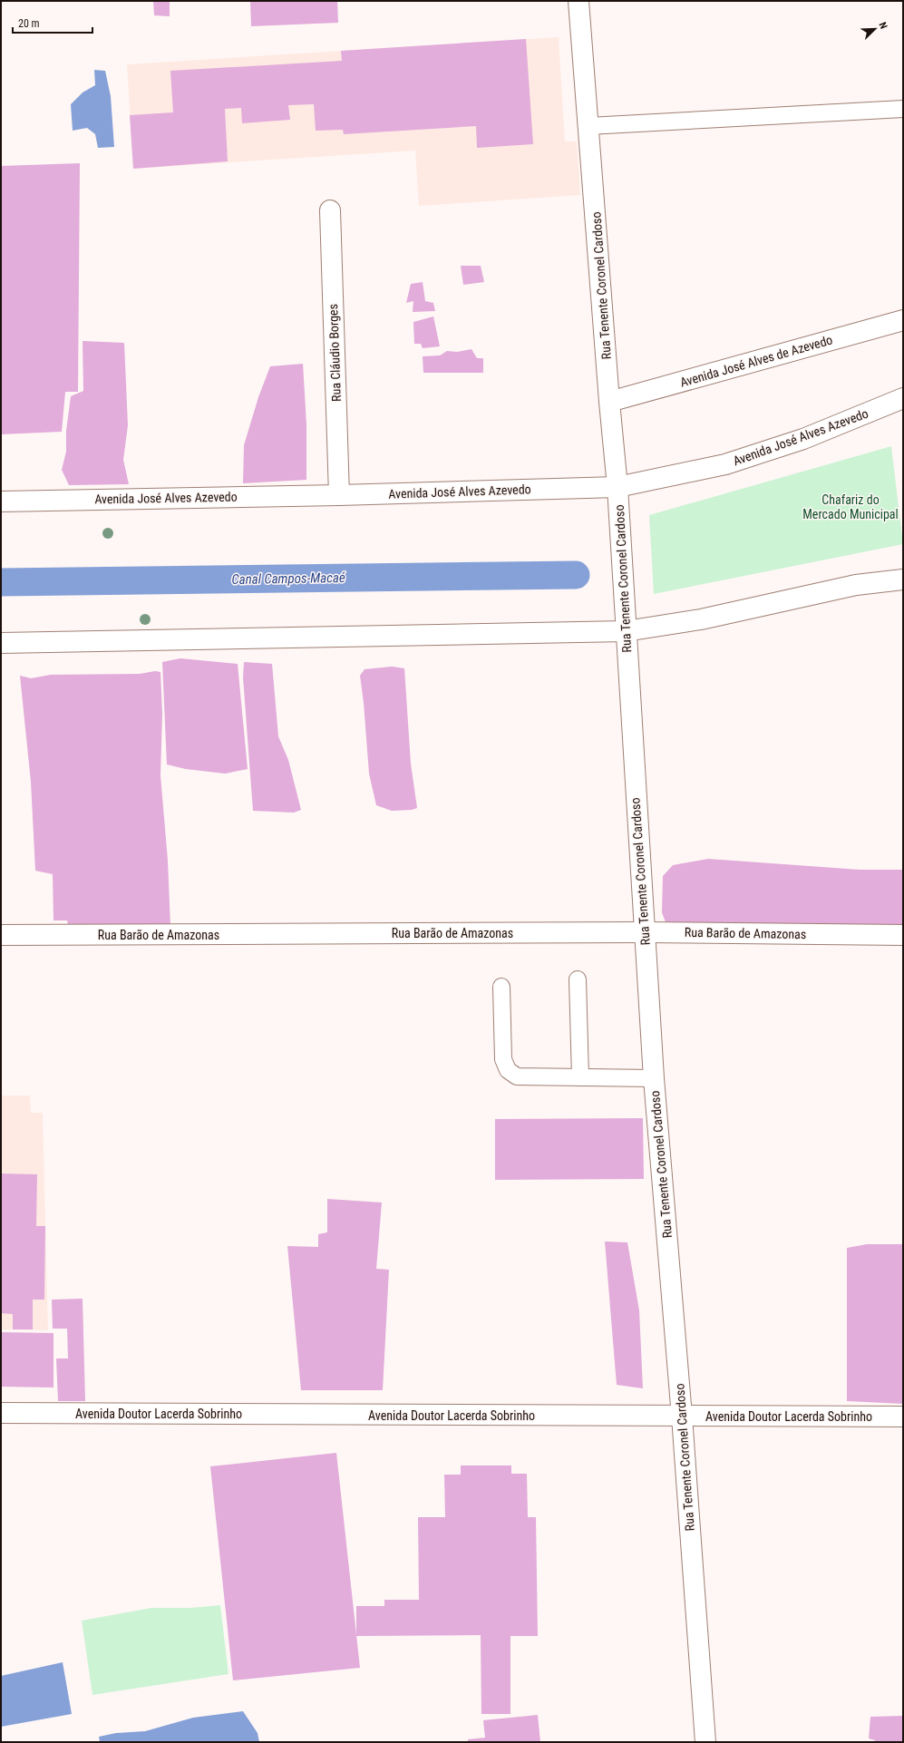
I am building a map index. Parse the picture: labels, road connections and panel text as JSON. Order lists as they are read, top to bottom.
{
  "streets": {
    "main road": [
      "Rua Tenente Coronel Cardoso",
      "Rua Cláudio Borges",
      "Avenida José Alves de Azevedo",
      "Avenida José Alves Azevedo",
      "Rua Barão de Amazonas",
      "Avenida Doutor Lacerda Sobrinho"
    ]
  },
  "crossings": [
    ["Rua Tenente Coronel Cardoso", "Avenida José Alves de Azevedo"],
    ["Rua Tenente Coronel Cardoso", "Avenida José Alves Azevedo"],
    ["Rua Tenente Coronel Cardoso", "Rua Barão de Amazonas"],
    ["Rua Tenente Coronel Cardoso", "Avenida Doutor Lacerda Sobrinho"],
    ["Rua Cláudio Borges", "Avenida José Alves Azevedo"]
  ],
  "water": ["Canal Campos-Macaé"],
  "parks": ["Chafariz do Mercado Municipal"],
  "scale_bar": "20 m",
  "north": "top right"
}
